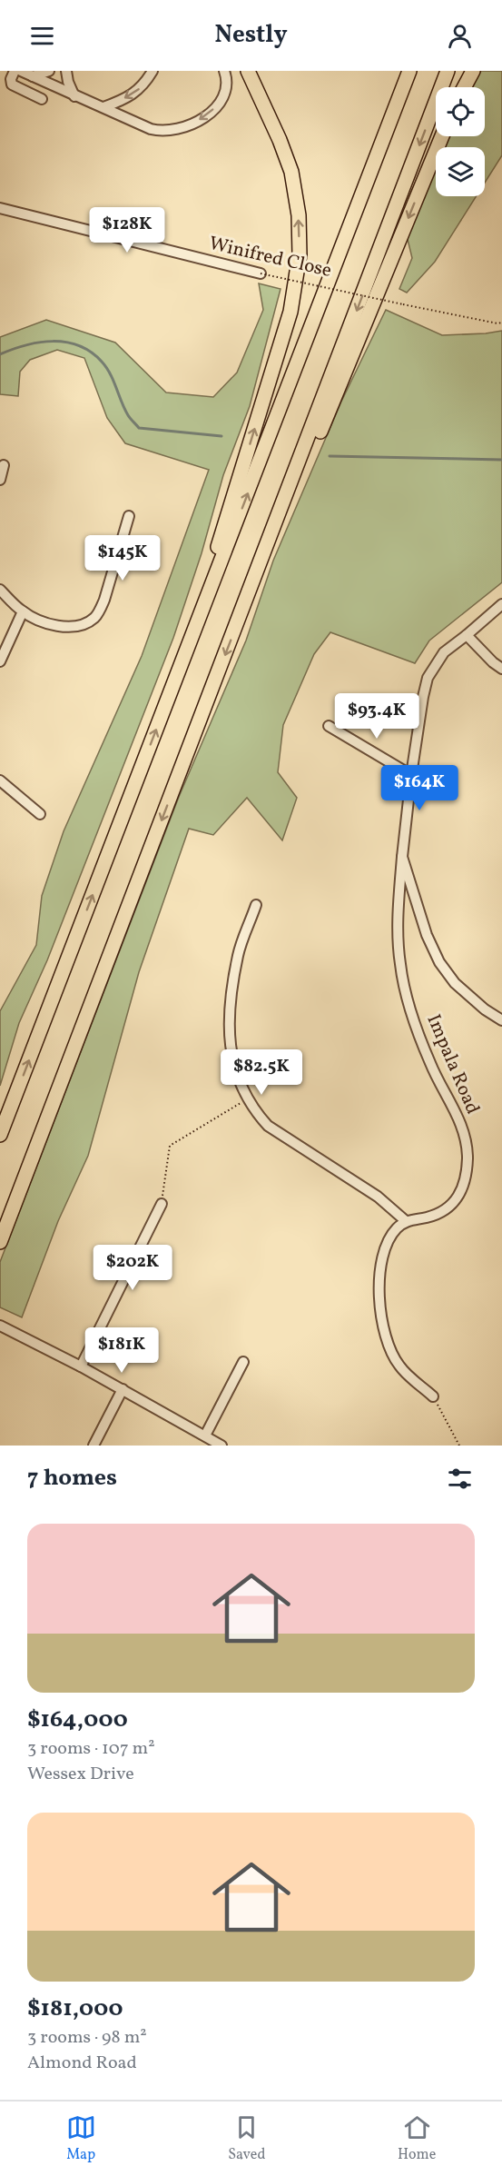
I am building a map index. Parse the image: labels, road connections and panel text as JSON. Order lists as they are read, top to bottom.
{
  "streets": {
    "street": ["Winifred Close", "Impala Road"]
  },
  "page": {
    "header": "Nestly",
    "price": [
      "$128K",
      "$145K",
      "$93.4K",
      "$164K",
      "$82.5K",
      "$202K",
      "$181K"
    ],
    "heading": "7 homes",
    "list": [
      {
        "name": "$164,000",
        "note": "3 rooms · 107 m² · Wessex Drive"
      },
      {
        "name": "$181,000",
        "note": "3 rooms · 98 m² · Almond Road"
      }
    ],
    "tabs": ["Map", "Saved", "Home"]
  }
}
